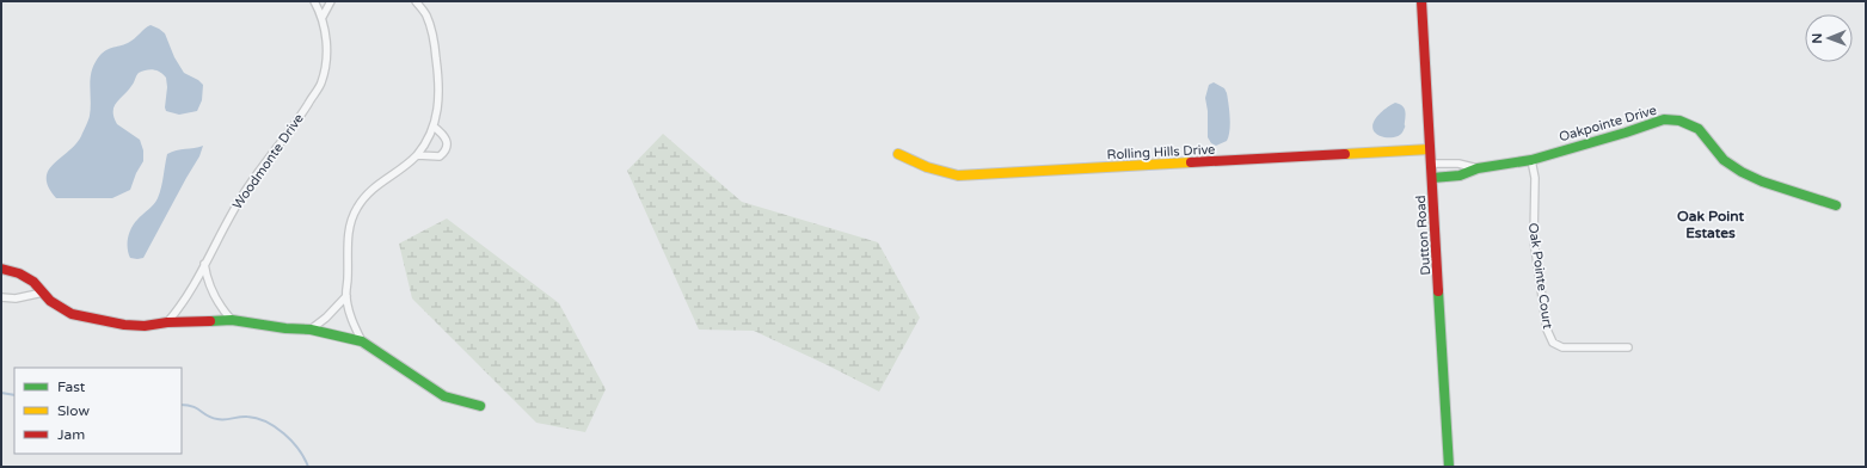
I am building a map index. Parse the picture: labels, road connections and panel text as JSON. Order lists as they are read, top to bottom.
{
  "streets": {
    "street": [
      "Oakpointe Drive",
      "Rolling Hills Drive",
      "Woodmonte Drive",
      "Dutton Road",
      "Oak Pointe Court"
    ]
  },
  "crossings": [
    ["Oakpointe Drive", "Dutton Road"],
    ["Oakpointe Drive", "Oak Pointe Court"],
    ["Rolling Hills Drive", "Dutton Road"]
  ],
  "districts": ["Oak Point Estates"],
  "legend": ["Fast", "Slow", "Jam"],
  "north": "left"
}
